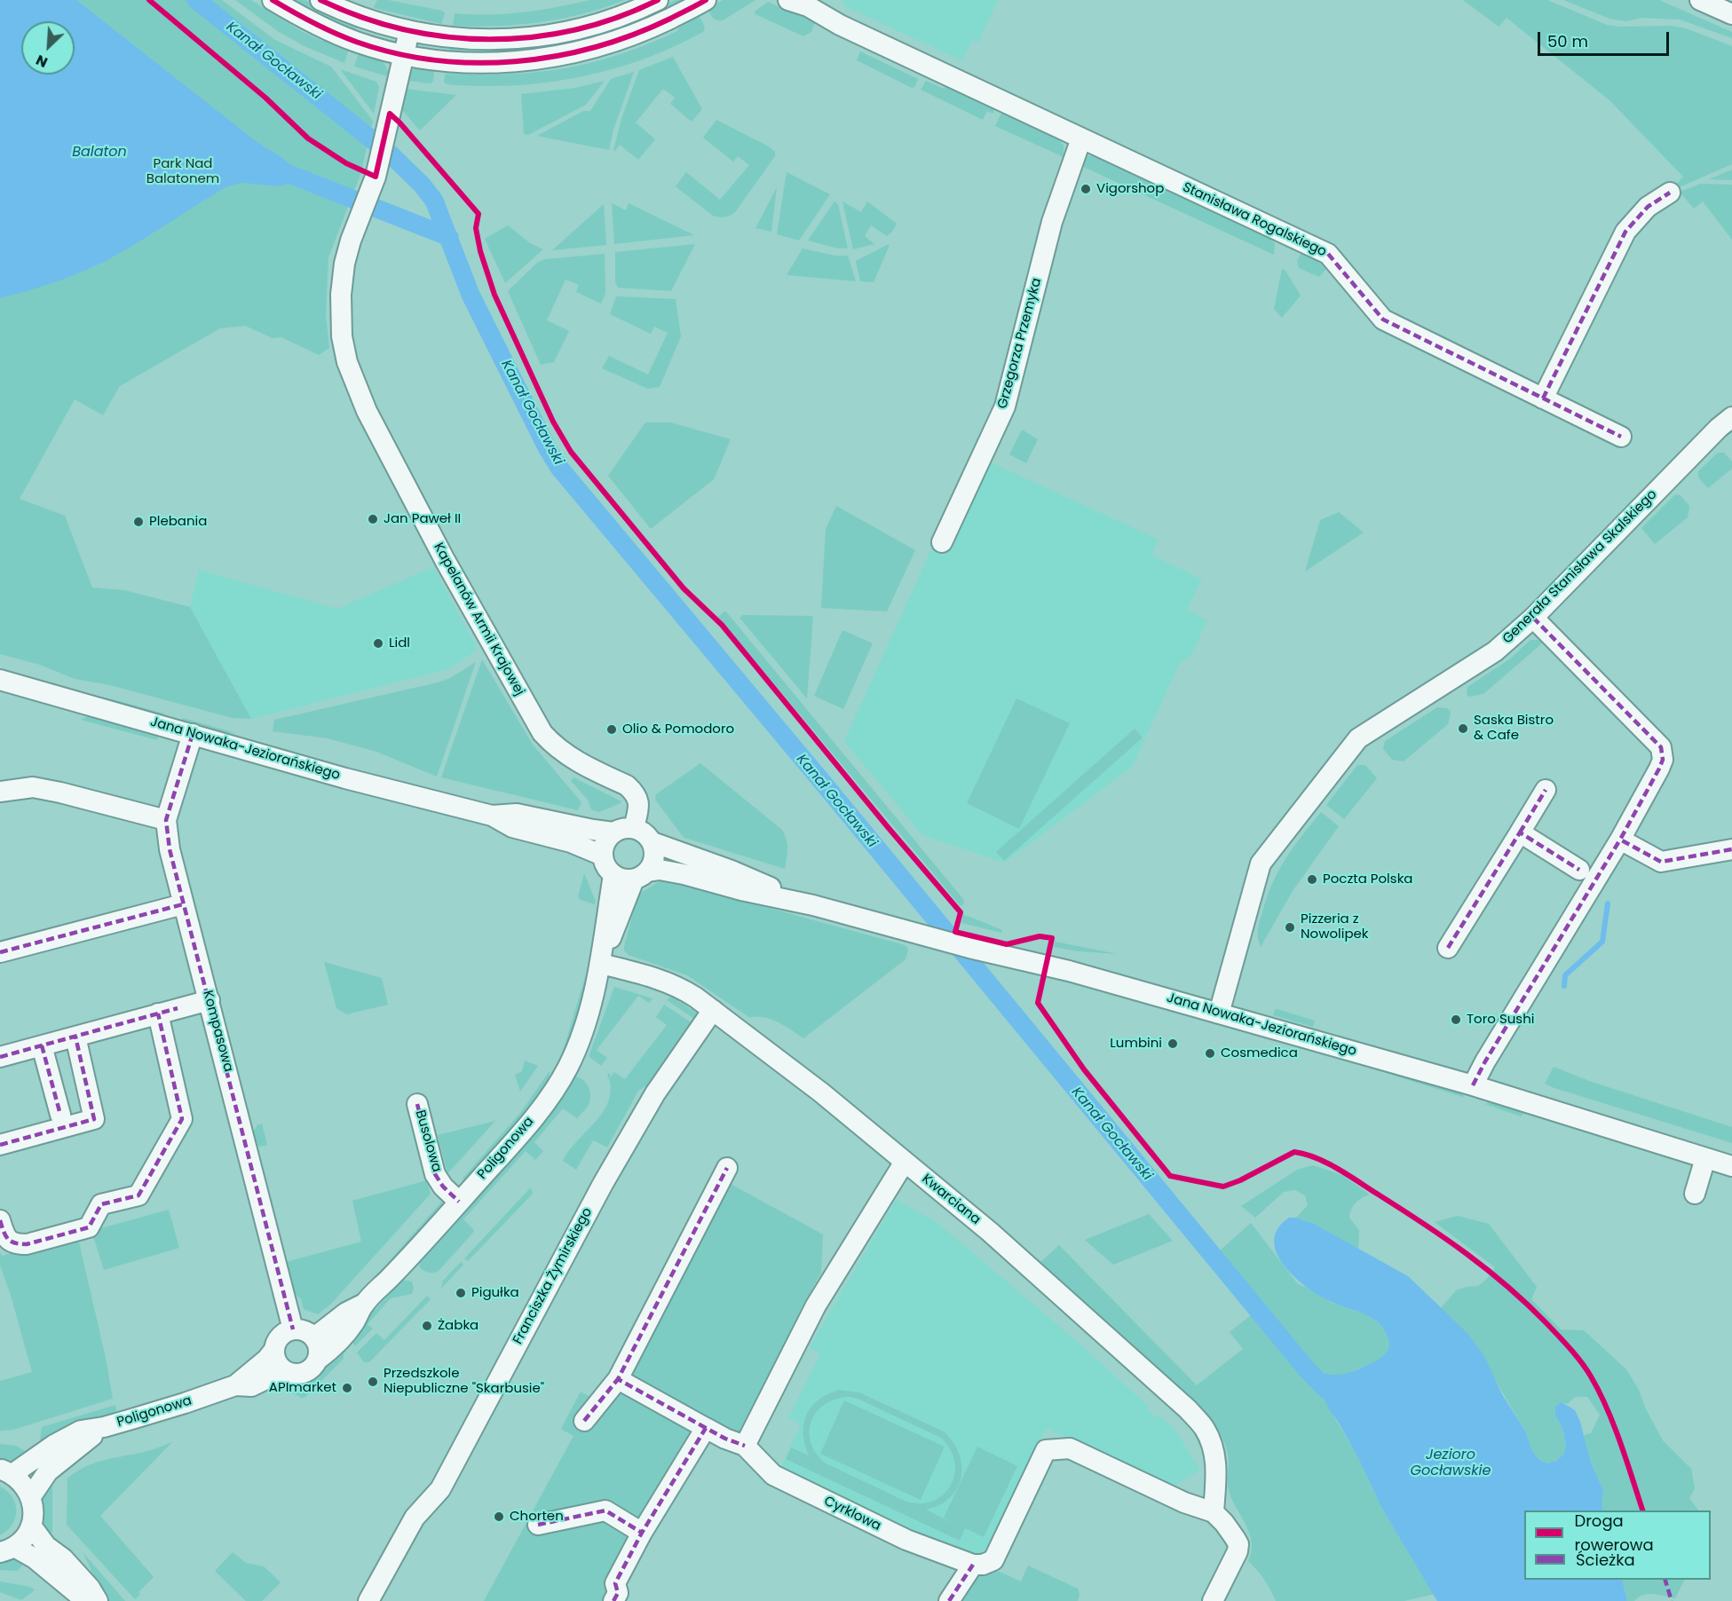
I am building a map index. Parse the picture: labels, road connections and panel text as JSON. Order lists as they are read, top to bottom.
{
  "streets": {
    "street": [
      "Stanisława Rogalskiego",
      "Grzegorza Przemyka",
      "Generała Stanisława Skalskiego",
      "Kapelanów Armii Krajowej",
      "Jana Nowaka-Jeziorańskiego",
      "Kompasowa",
      "Busolowa",
      "Poligonowa",
      "Kwarciana",
      "Franciszka Żymirskiego",
      "Cyrklowa"
    ]
  },
  "crossings": [
    ["Stanisława Rogalskiego", "Grzegorza Przemyka"],
    ["Generała Stanisława Skalskiego", "Jana Nowaka-Jeziorańskiego"],
    ["Kapelanów Armii Krajowej", "Jana Nowaka-Jeziorańskiego"],
    ["Kapelanów Armii Krajowej", "Poligonowa"],
    ["Jana Nowaka-Jeziorańskiego", "Kompasowa"],
    ["Jana Nowaka-Jeziorańskiego", "Poligonowa"],
    ["Kompasowa", "Poligonowa"],
    ["Busolowa", "Poligonowa"],
    ["Poligonowa", "Kwarciana"],
    ["Kwarciana", "Franciszka Żymirskiego"]
  ],
  "water": ["Kanał Gocławski", "Balaton", "Jezioro Gocławskie"],
  "parks": ["Park Nad Balatonem"],
  "places": [
    "Vigorshop",
    "Jan Paweł II",
    "Plebania",
    "Lidl",
    "Saska Bistro & Cafe",
    "Olio & Pomodoro",
    "Poczta Polska",
    "Pizzeria z Nowolipek",
    "Toro Sushi",
    "Lumbini",
    "Cosmedica",
    "Pigułka",
    "Żabka",
    "Przedszkole Niepubliczne \"Skarbusie\"",
    "APImarket",
    "Chorten"
  ],
  "legend": ["Droga rowerowa", "Ścieżka"],
  "scale_bar": "50 m",
  "north": "bottom left"
}
